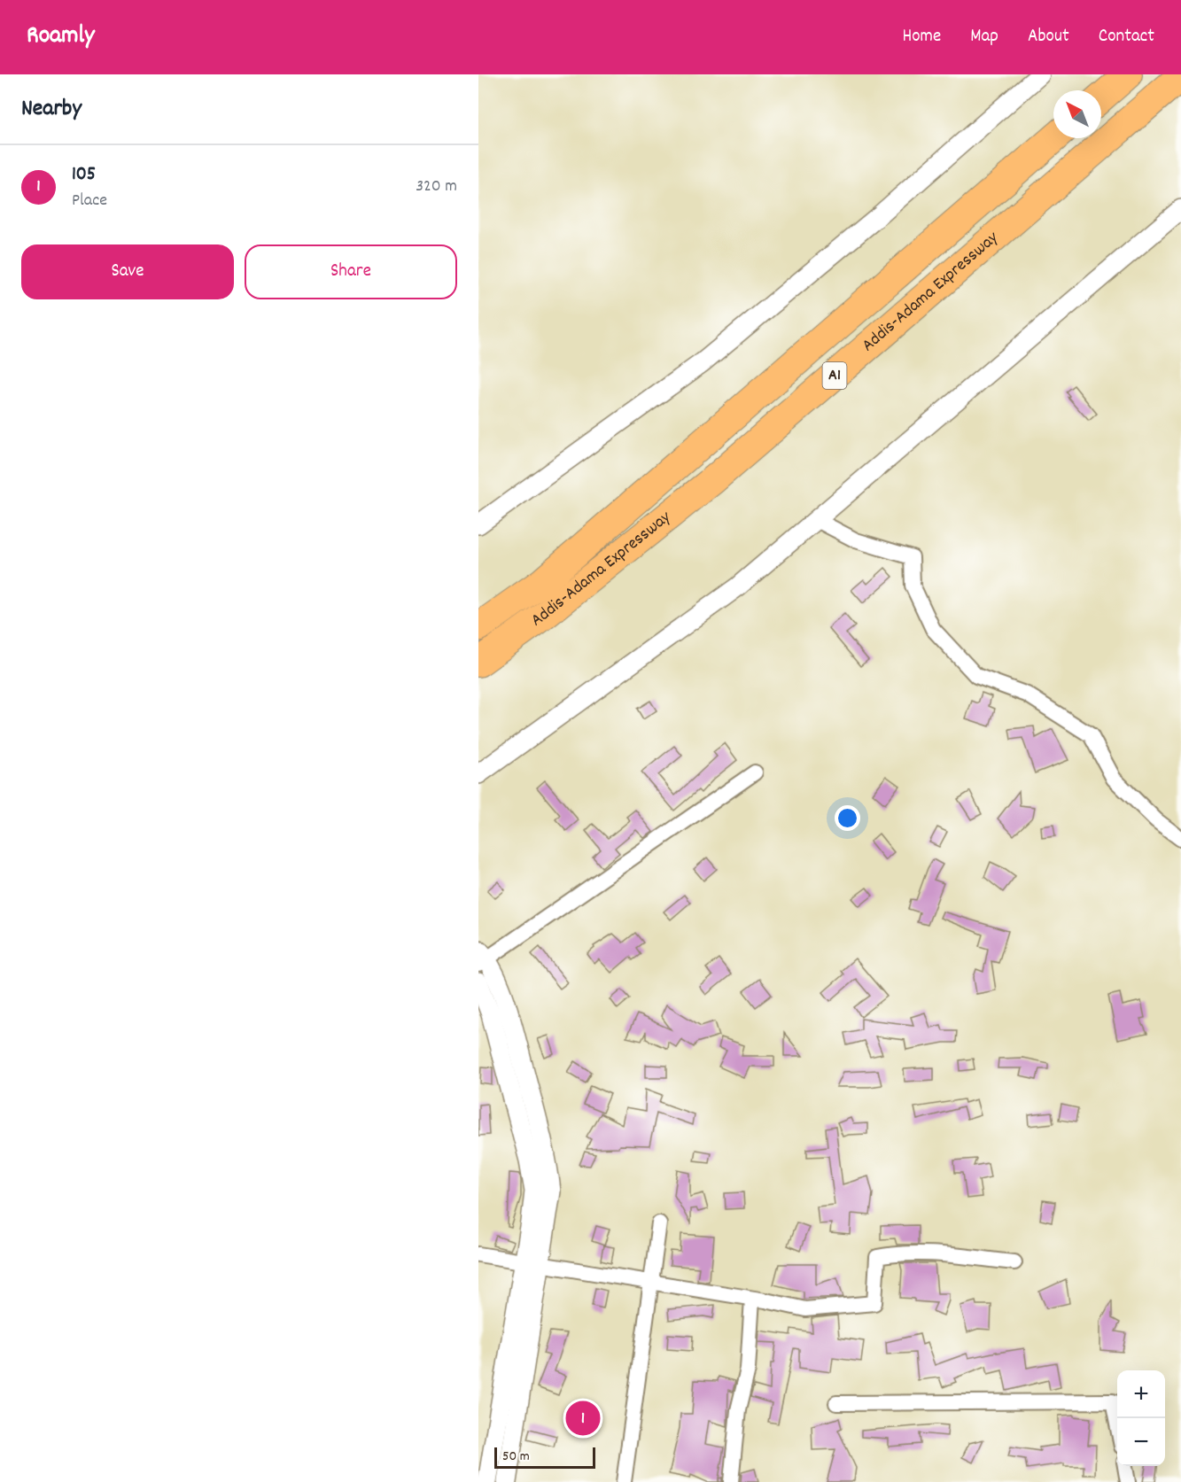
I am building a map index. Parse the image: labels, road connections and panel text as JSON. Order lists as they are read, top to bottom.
{
  "streets": {
    "highway": ["Addis-Adama Expressway", "A1"]
  },
  "scale_bar": "50 m",
  "north": "top left",
  "page": {
    "header": "Roamly",
    "nav": [
      "Home",
      "Map",
      "About",
      "Contact"
    ],
    "heading": "Nearby",
    "list": [
      {
        "mark": "1",
        "name": "105",
        "note": "Place",
        "value": "320 m"
      }
    ],
    "buttons": ["Save", "Share"],
    "map_buttons": ["+", "−"],
    "pins": "1",
    "scale": "50 m"
  }
}
